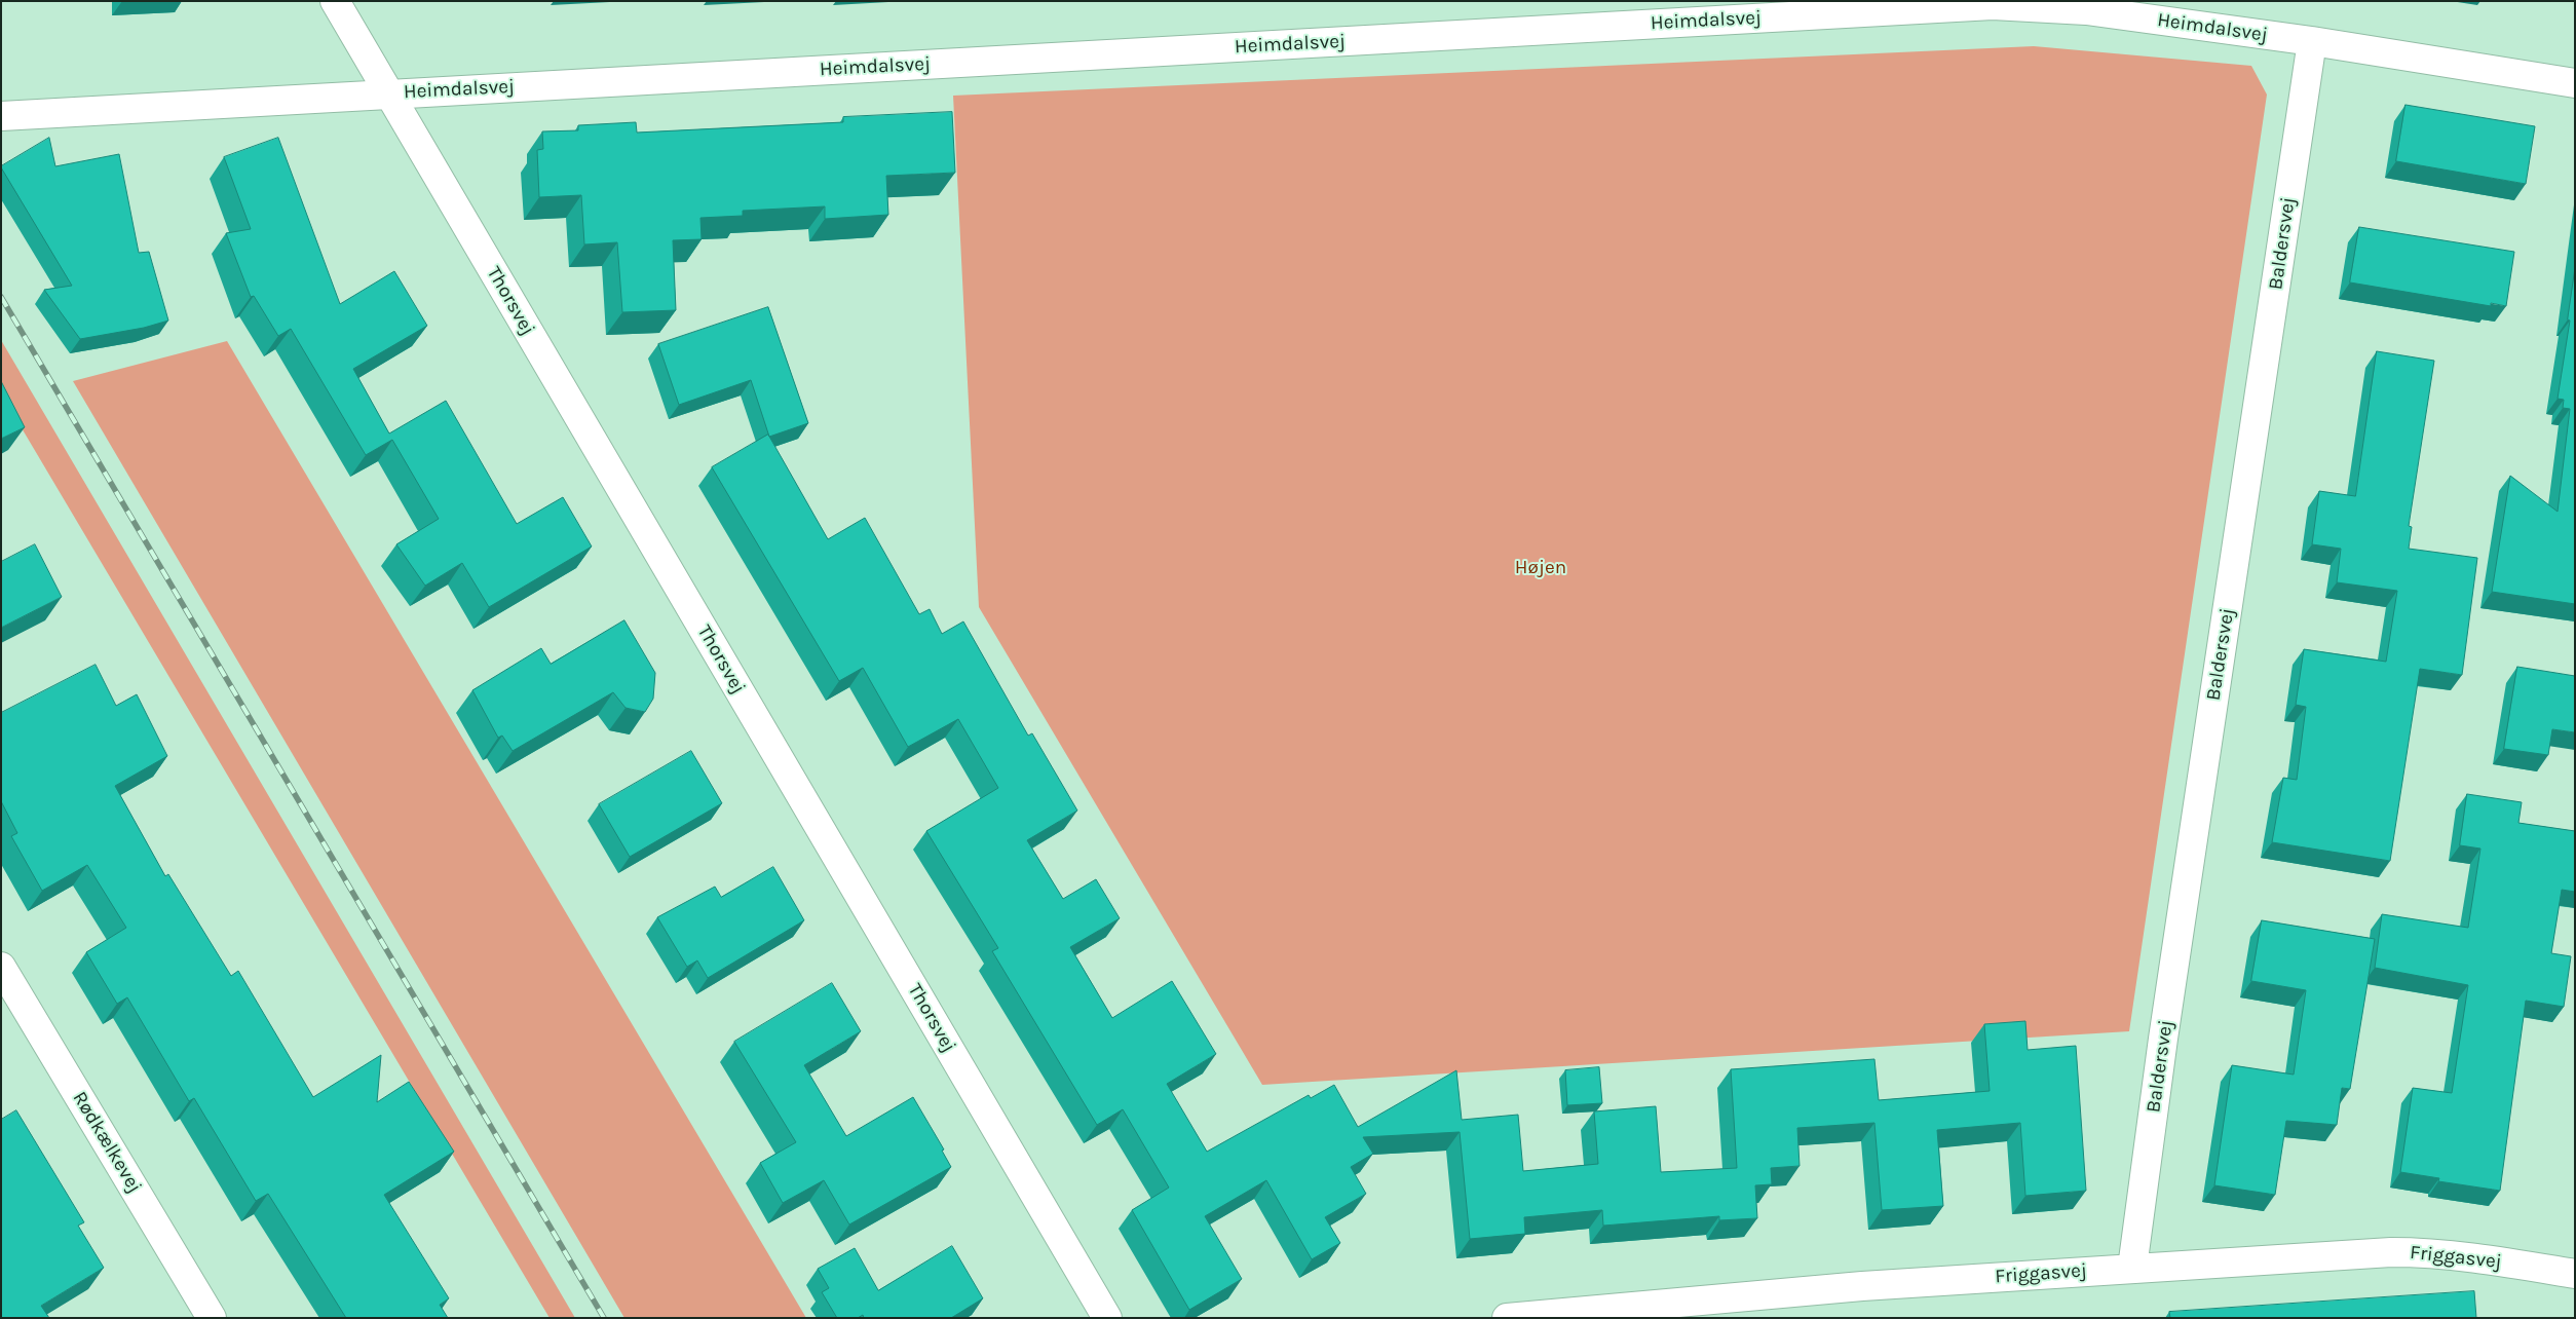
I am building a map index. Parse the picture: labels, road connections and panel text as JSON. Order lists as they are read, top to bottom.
{
  "streets": {
    "street": [
      "Heimdalsvej",
      "Baldersvej",
      "Thorsvej",
      "Rødkælkevej",
      "Friggasvej"
    ]
  },
  "crossings": [
    ["Heimdalsvej", "Baldersvej"],
    ["Heimdalsvej", "Thorsvej"],
    ["Baldersvej", "Friggasvej"]
  ],
  "parks": ["Højen"]
}
